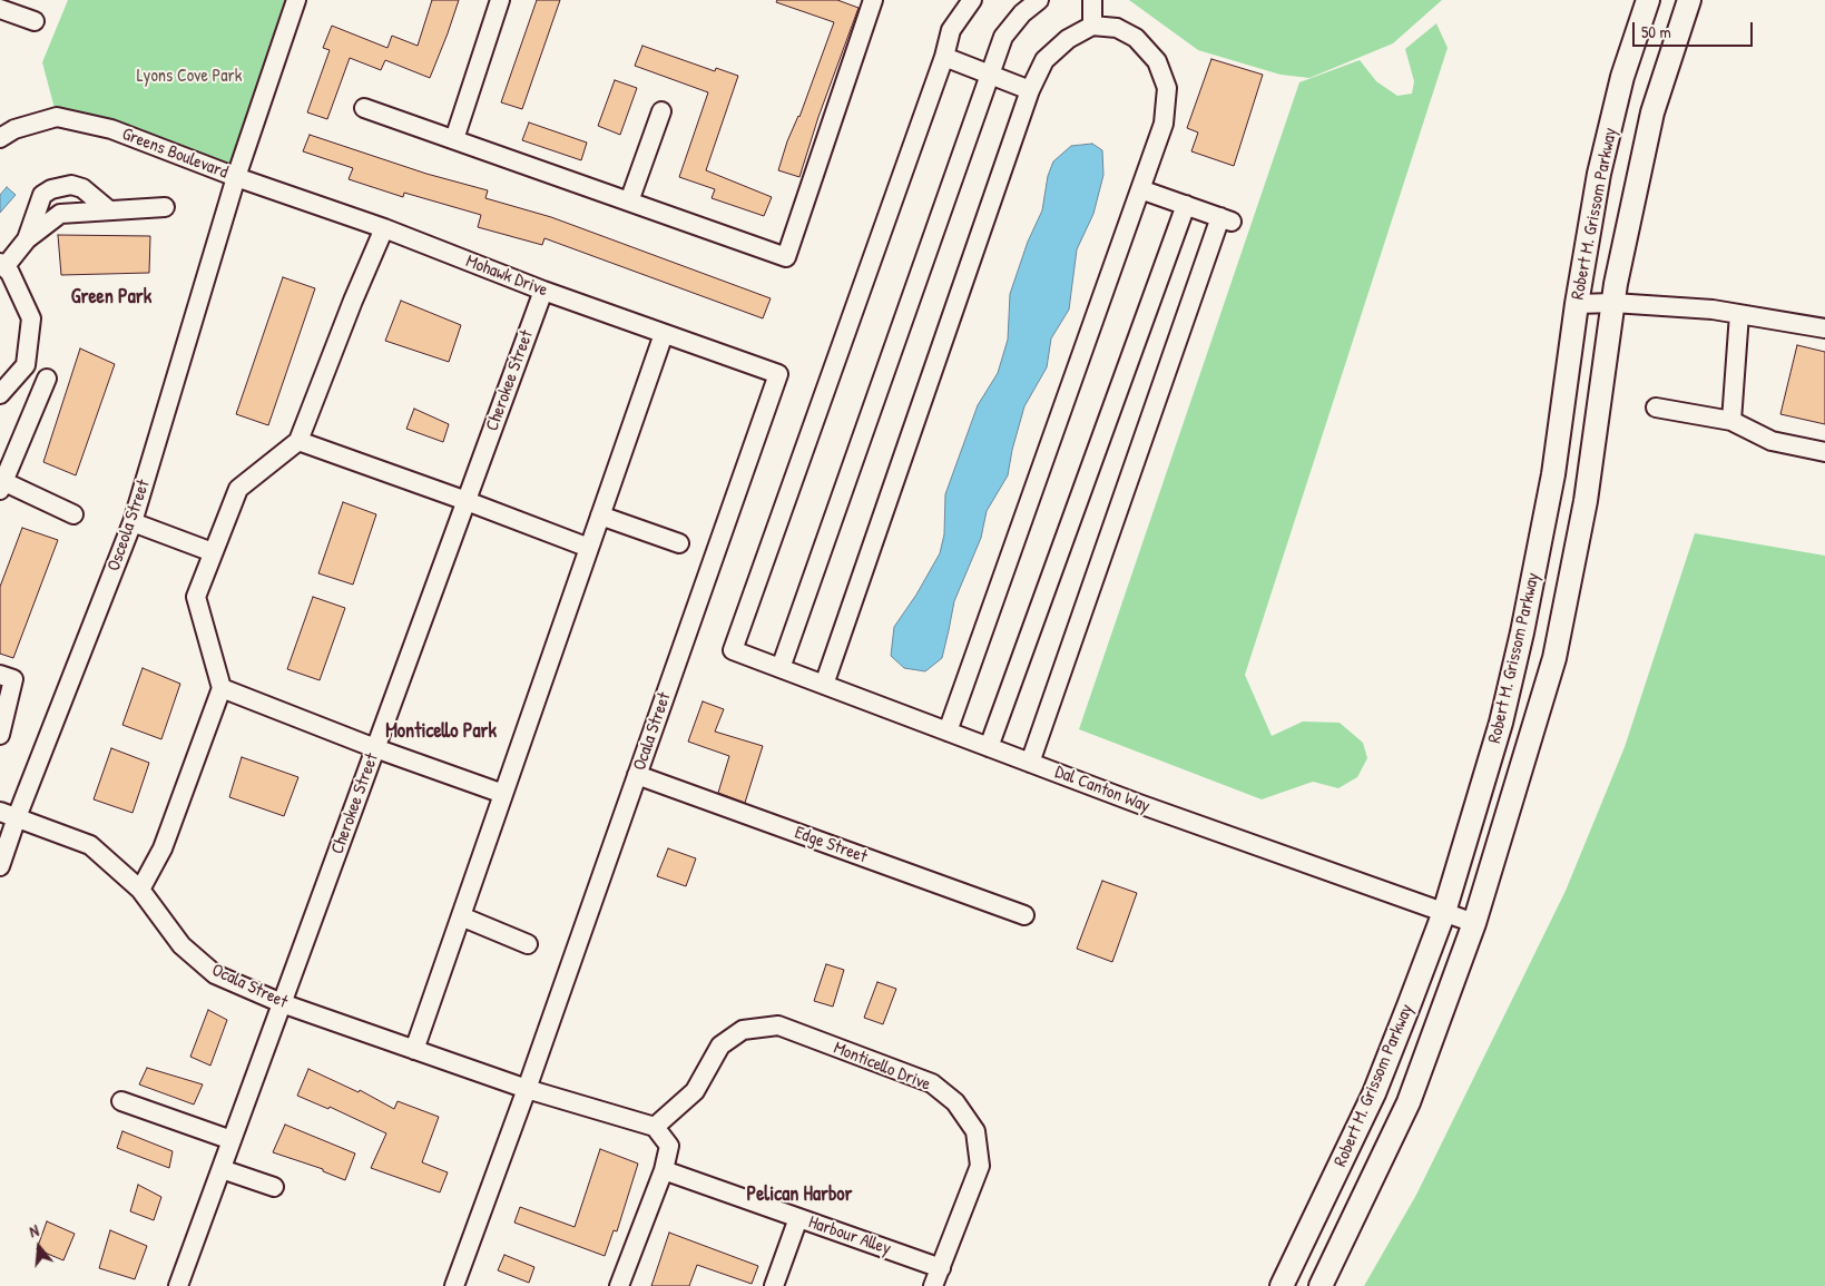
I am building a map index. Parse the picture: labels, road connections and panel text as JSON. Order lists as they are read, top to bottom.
{
  "streets": {
    "main road": ["Robert M. Grissom Parkway"],
    "street": [
      "Greens Boulevard",
      "Mohawk Drive",
      "Cherokee Street",
      "Osceola Street",
      "Ocala Street",
      "Dal Canton Way",
      "Edge Street",
      "Monticello Drive",
      "Harbour Alley"
    ]
  },
  "crossings": [
    ["Greens Boulevard", "Mohawk Drive"],
    ["Greens Boulevard", "Osceola Street"],
    ["Robert M. Grissom Parkway", "Dal Canton Way"],
    ["Mohawk Drive", "Cherokee Street"],
    ["Mohawk Drive", "Osceola Street"],
    ["Mohawk Drive", "Ocala Street"],
    ["Cherokee Street", "Ocala Street"],
    ["Osceola Street", "Ocala Street"],
    ["Ocala Street", "Edge Street"],
    ["Monticello Drive", "Harbour Alley"]
  ],
  "districts": ["Green Park", "Monticello Park", "Pelican Harbor"],
  "parks": ["Lyons Cove Park"],
  "scale_bar": "50 m",
  "north": "top"
}
